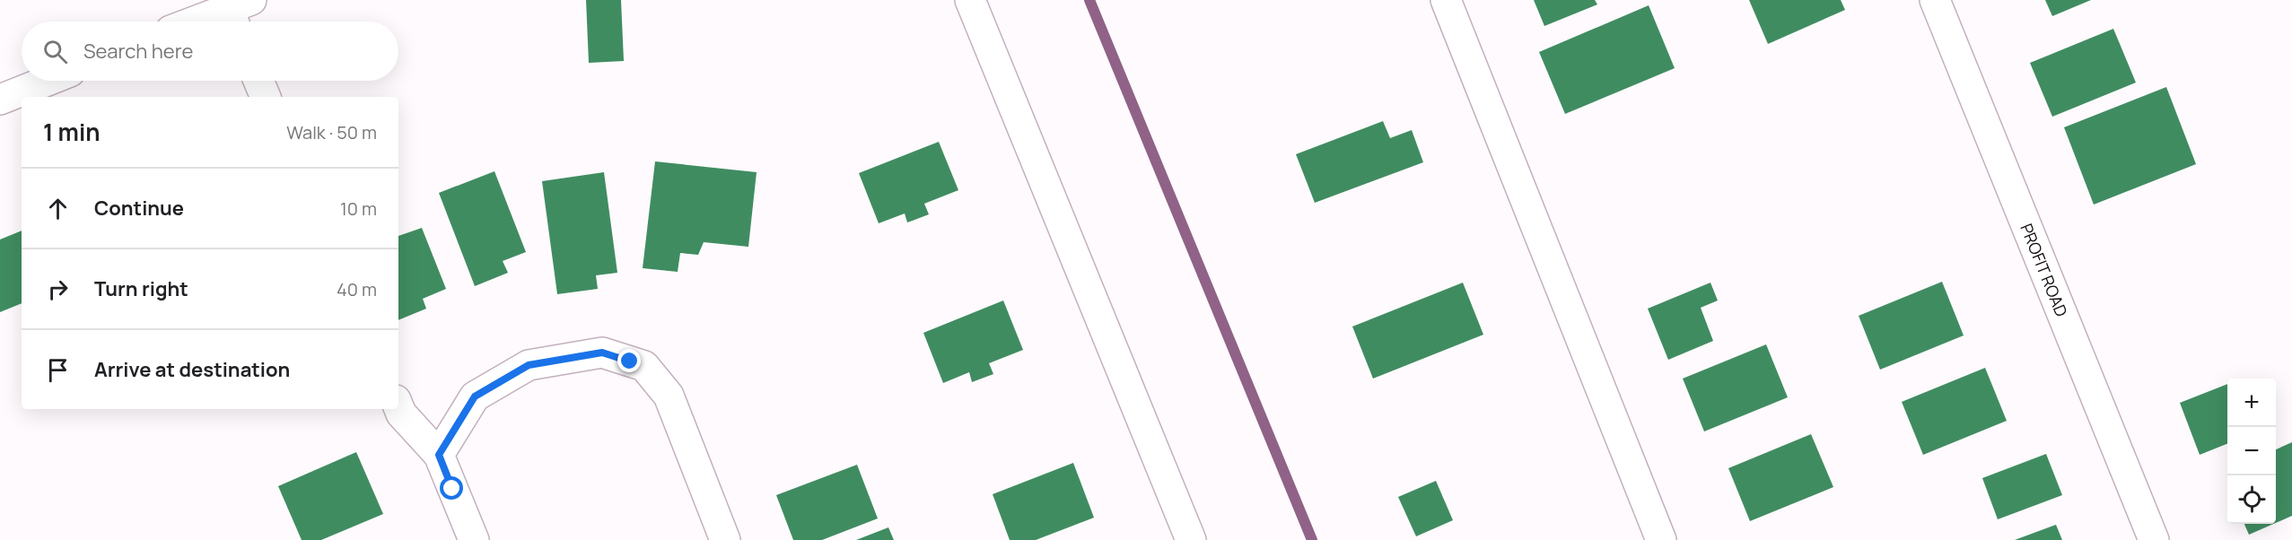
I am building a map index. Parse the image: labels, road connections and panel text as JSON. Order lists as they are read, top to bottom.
{
  "streets": {
    "street": ["PROFIT ROAD"]
  },
  "page": {
    "search": "Search here",
    "heading": ["1 min", "Walk · 50 m"],
    "list": [
      ["Continue", "10 m"],
      ["Turn right", "40 m"],
      "Arrive at destination"
    ],
    "map_buttons": ["+", "−"]
  }
}
